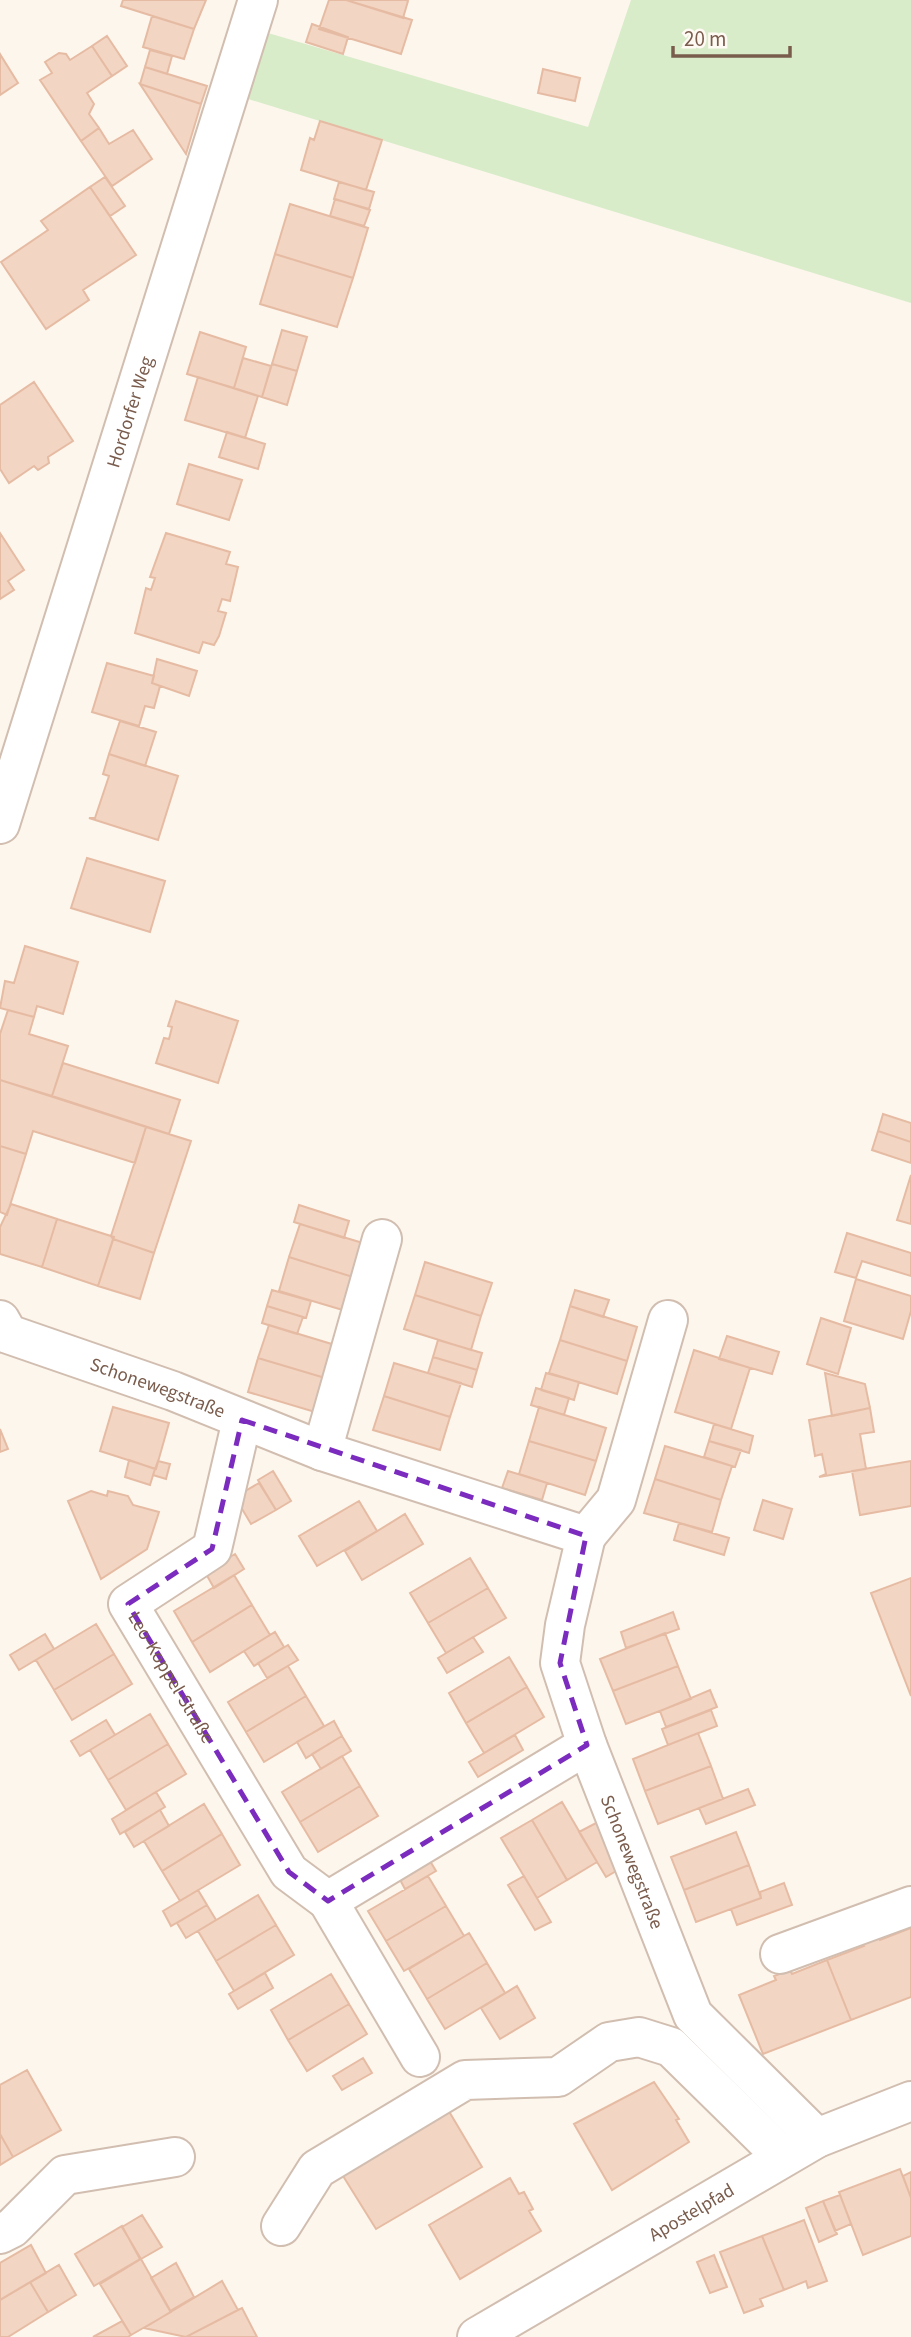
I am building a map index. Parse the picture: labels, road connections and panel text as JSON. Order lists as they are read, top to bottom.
{
  "streets": {
    "street": [
      "Hordorfer Weg",
      "Schonewegstraße",
      "Leo-Koppel-Straße",
      "Apostelpfad"
    ]
  },
  "crossings": [
    ["Schonewegstraße", "Leo-Koppel-Straße"],
    ["Schonewegstraße", "Apostelpfad"]
  ],
  "scale_bar": "20 m"
}
